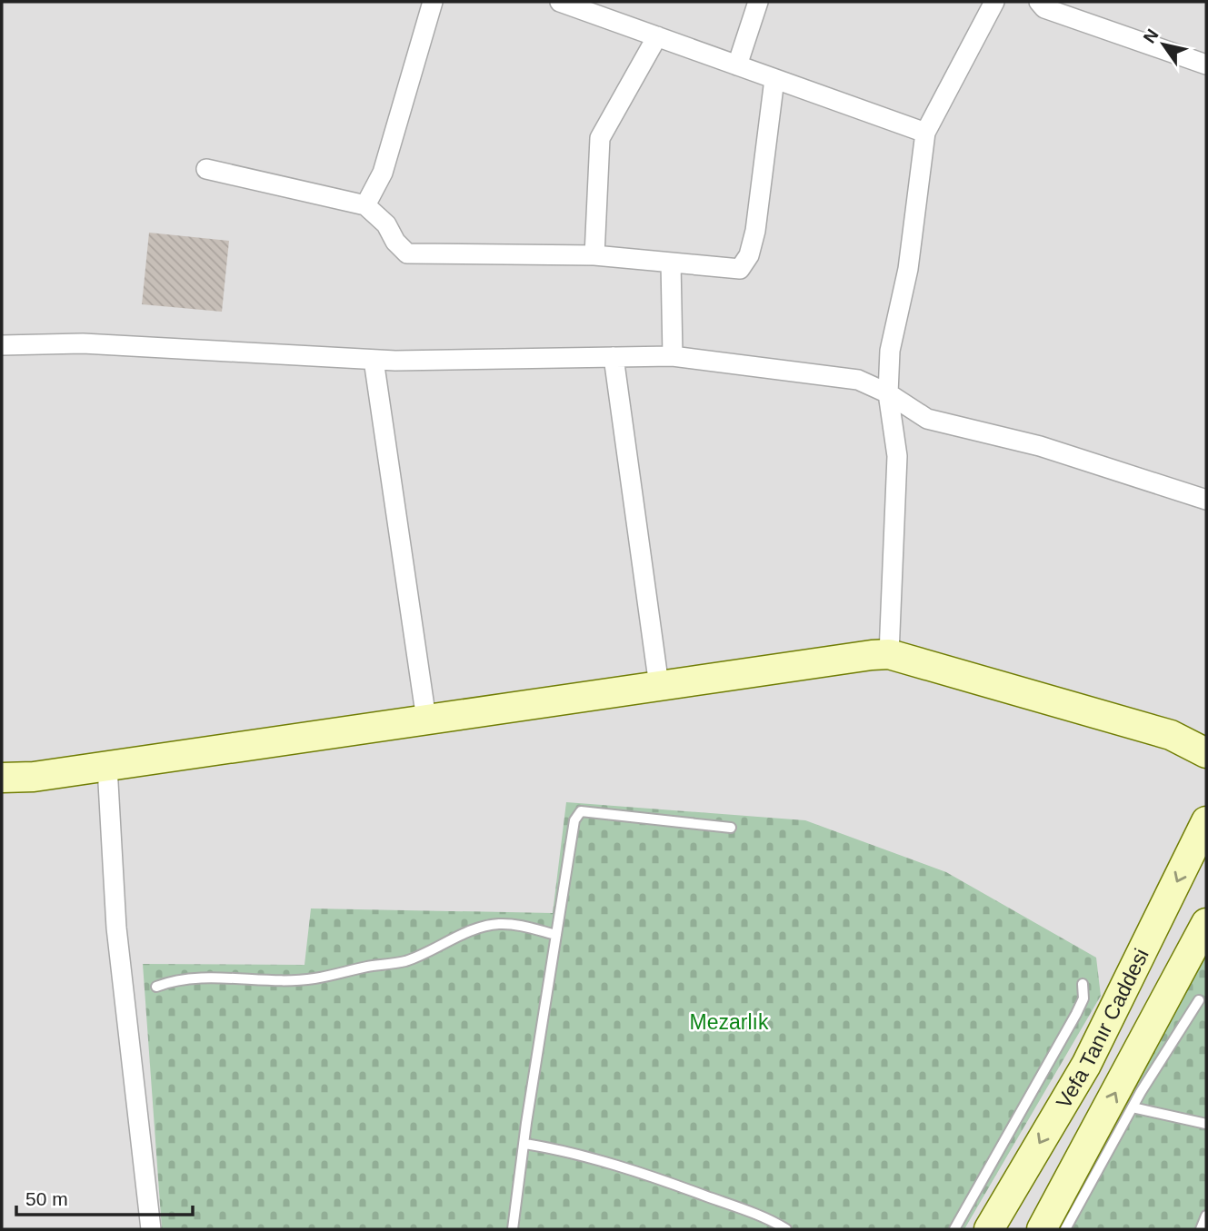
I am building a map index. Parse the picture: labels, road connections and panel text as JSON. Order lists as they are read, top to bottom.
{
  "streets": {
    "street": ["Vefa Tanır Caddesi"]
  },
  "parks": ["Mezarlık"],
  "scale_bar": "50 m",
  "north": "top left"
}
